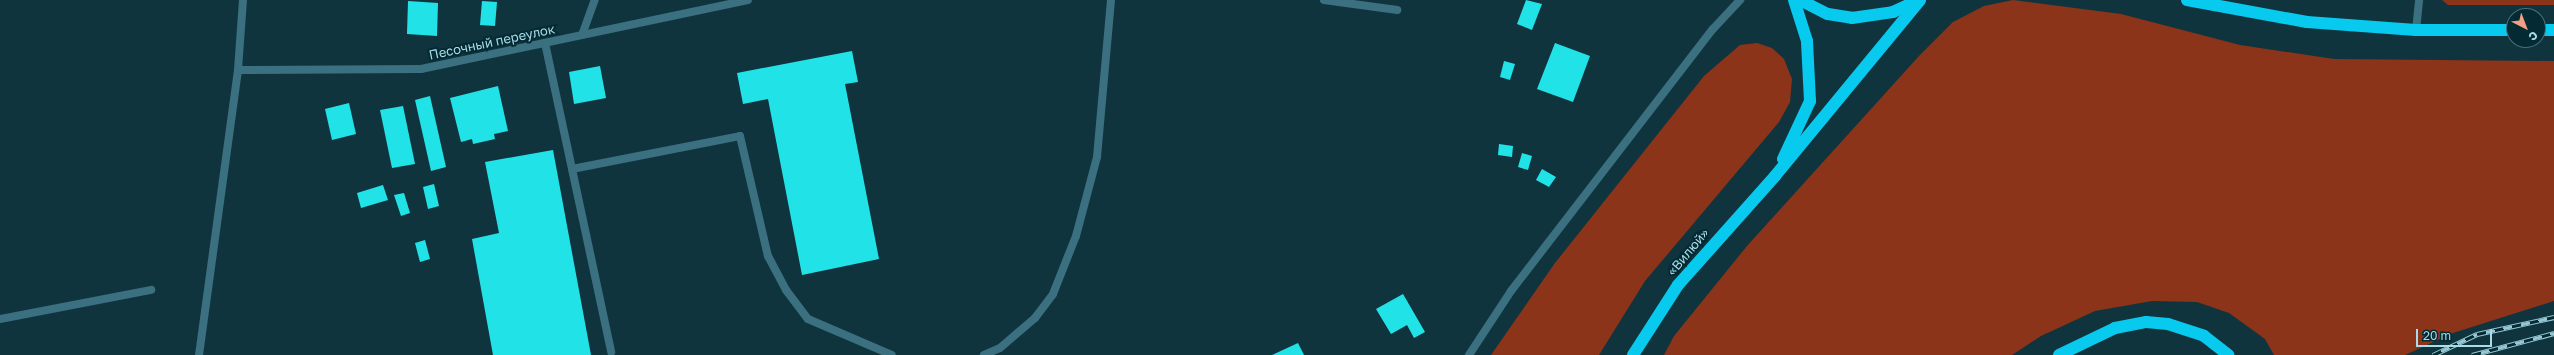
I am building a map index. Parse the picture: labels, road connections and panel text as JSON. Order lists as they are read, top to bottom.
{
  "streets": {
    "highway": ["«Вилюй»"],
    "street": ["Песочный переулок"]
  },
  "scale_bar": "20 m",
  "north": "bottom right"
}
